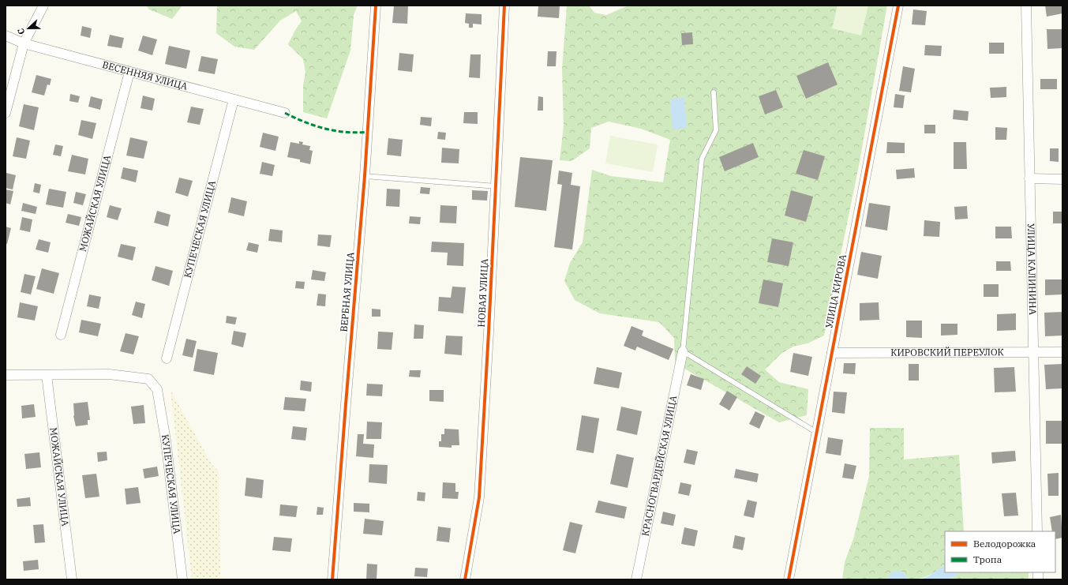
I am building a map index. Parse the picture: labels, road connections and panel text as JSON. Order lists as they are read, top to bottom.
{
  "streets": {
    "street": [
      "ВЕСЕННЯЯ УЛИЦА",
      "МОЖАЙСКАЯ УЛИЦА",
      "КУПЕЧЕСКАЯ УЛИЦА",
      "УЛИЦА КАЛИНИНА",
      "УЛИЦА КИРОВА",
      "ВЕРБНАЯ УЛИЦА",
      "НОВАЯ УЛИЦА",
      "КИРОВСКИЙ ПЕРЕУЛОК",
      "КРАСНОГВАРДЕЙСКАЯ УЛИЦА"
    ]
  },
  "crossings": [
    ["ВЕСЕННЯЯ УЛИЦА", "МОЖАЙСКАЯ УЛИЦА"],
    ["ВЕСЕННЯЯ УЛИЦА", "КУПЕЧЕСКАЯ УЛИЦА"],
    ["МОЖАЙСКАЯ УЛИЦА", "КУПЕЧЕСКАЯ УЛИЦА"],
    ["УЛИЦА КАЛИНИНА", "КИРОВСКИЙ ПЕРЕУЛОК"],
    ["УЛИЦА КИРОВА", "КИРОВСКИЙ ПЕРЕУЛОК"]
  ],
  "legend": ["Велодорожка", "Тропа"],
  "north": "left"
}
